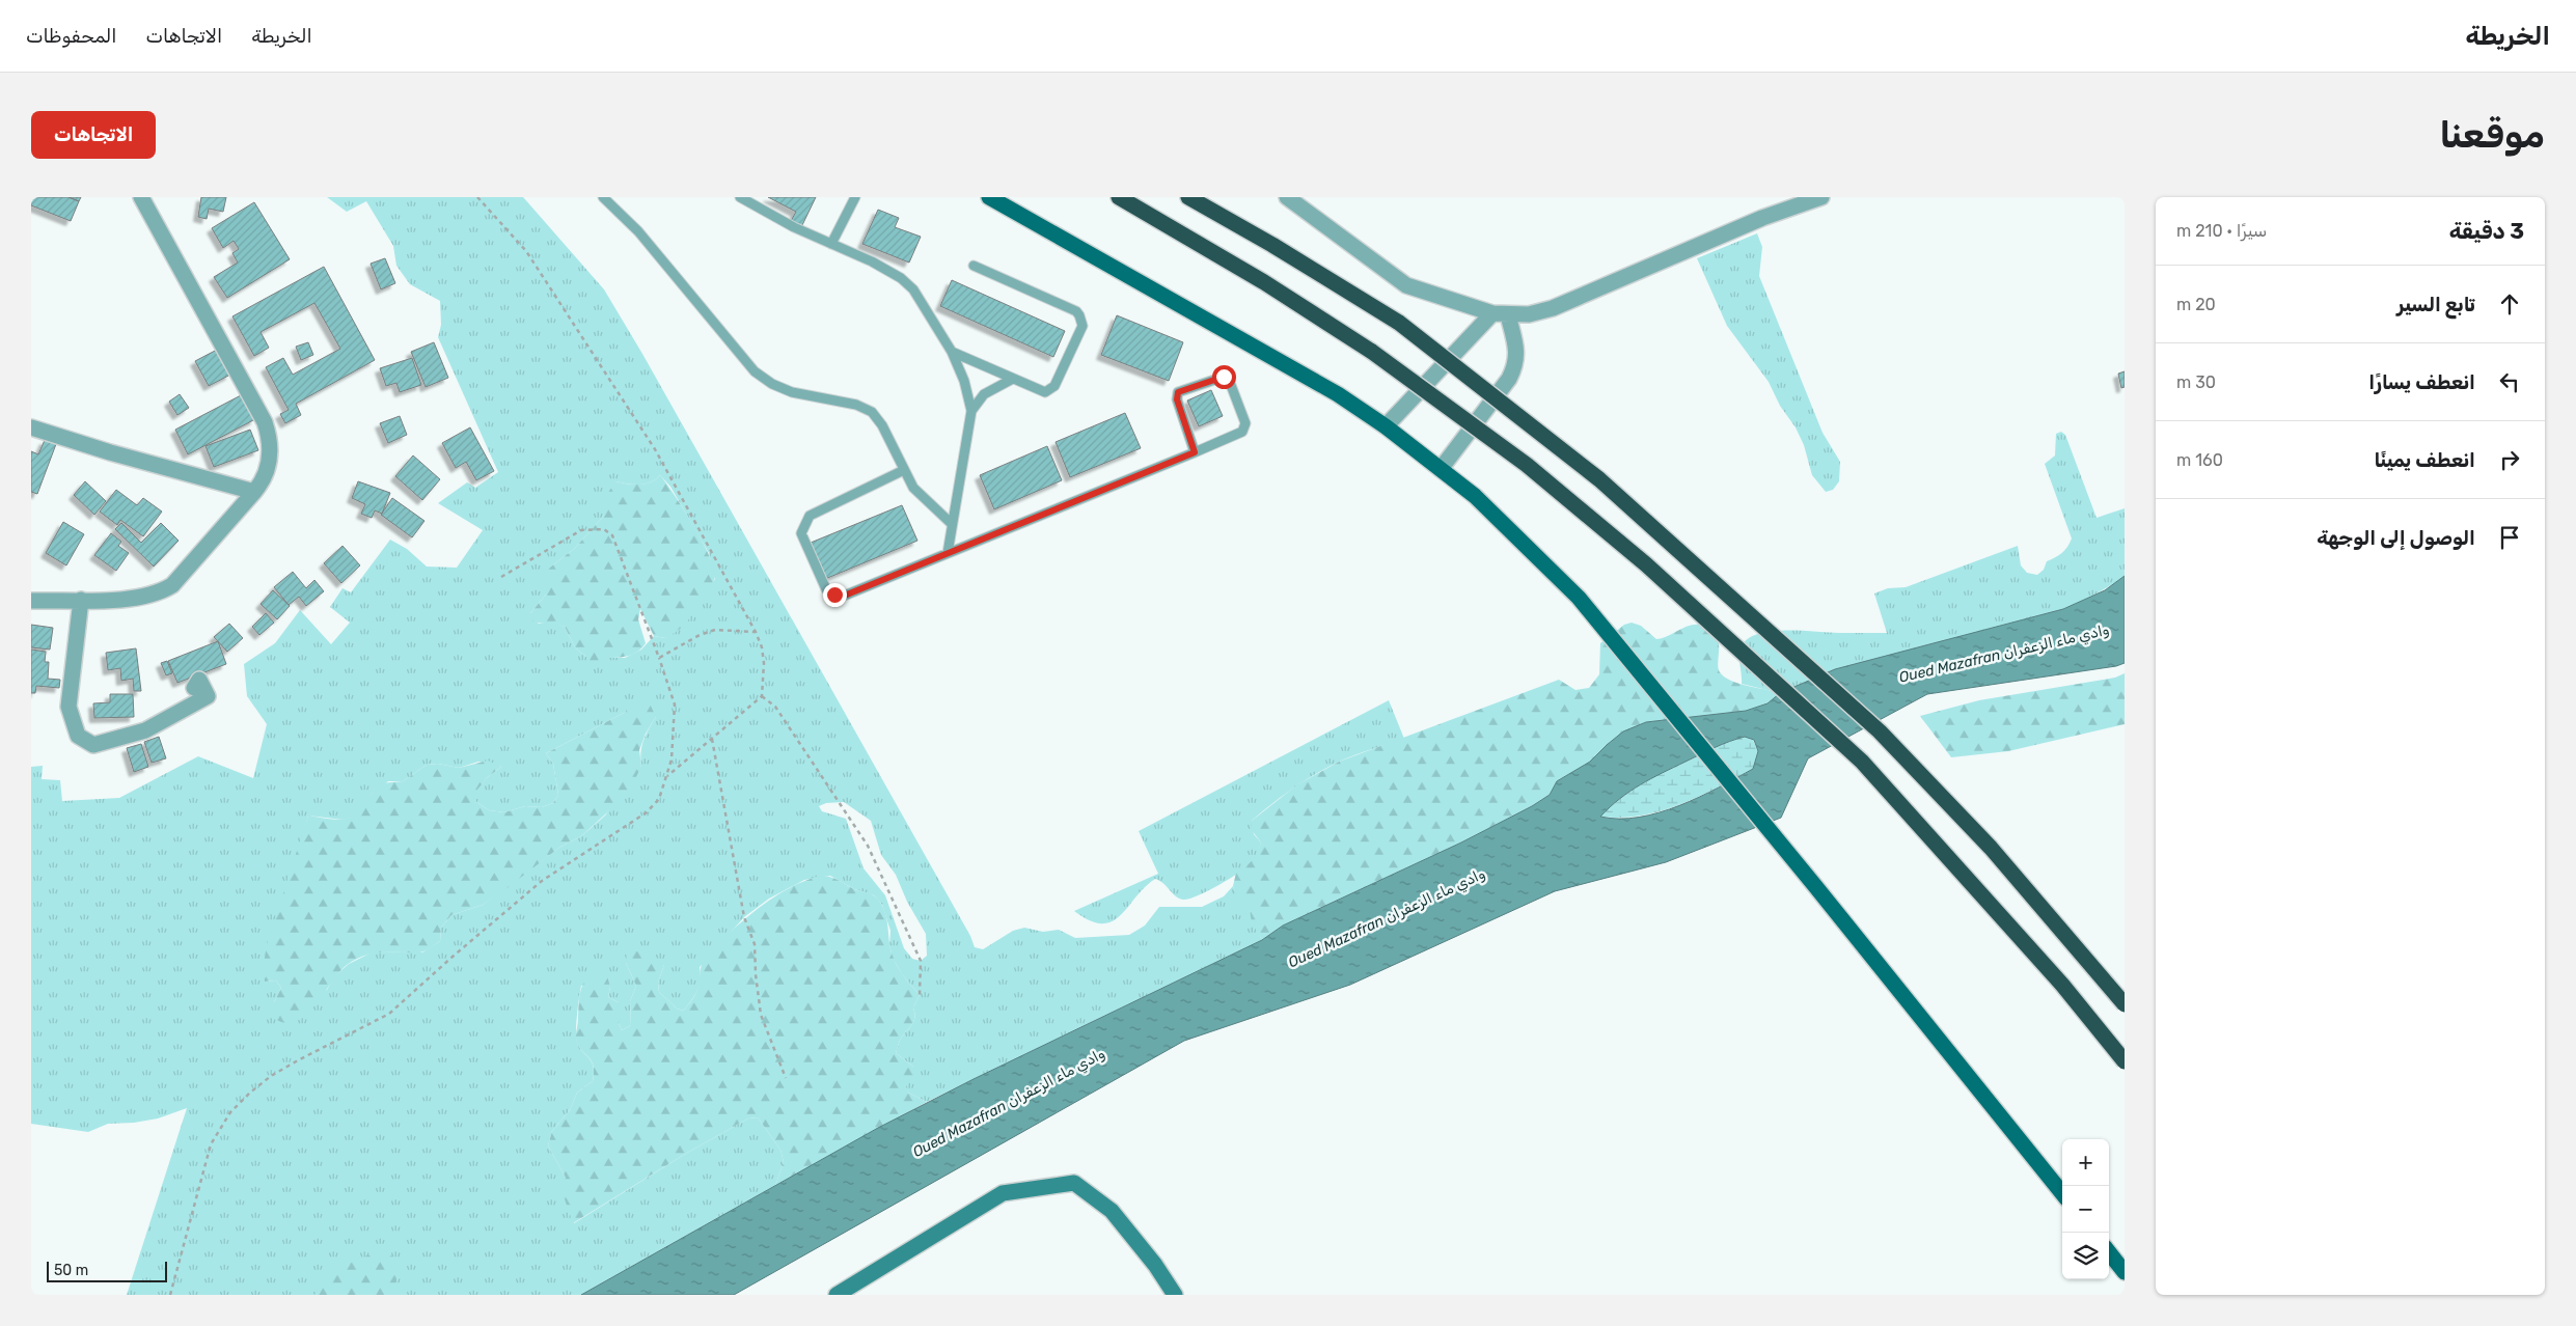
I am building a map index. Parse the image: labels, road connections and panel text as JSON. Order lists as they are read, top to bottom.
{
  "water": ["Oued Mazafran وادي ماء الزعفران"],
  "scale_bar": "50 m",
  "page": {
    "header": "الخريطة",
    "nav": ["الخريطة", "الاتجاهات", "المحفوظات"],
    "buttons": "الاتجاهات",
    "title": "موقعنا",
    "heading": ["3 دقيقة", "سيرًا · 210 m"],
    "list": [
      ["تابع السير", "20 m"],
      ["انعطف يسارًا", "30 m"],
      ["انعطف يمينًا", "160 m"],
      "الوصول إلى الوجهة"
    ],
    "map_buttons": ["+", "−"],
    "scale": "50 m"
  }
}
